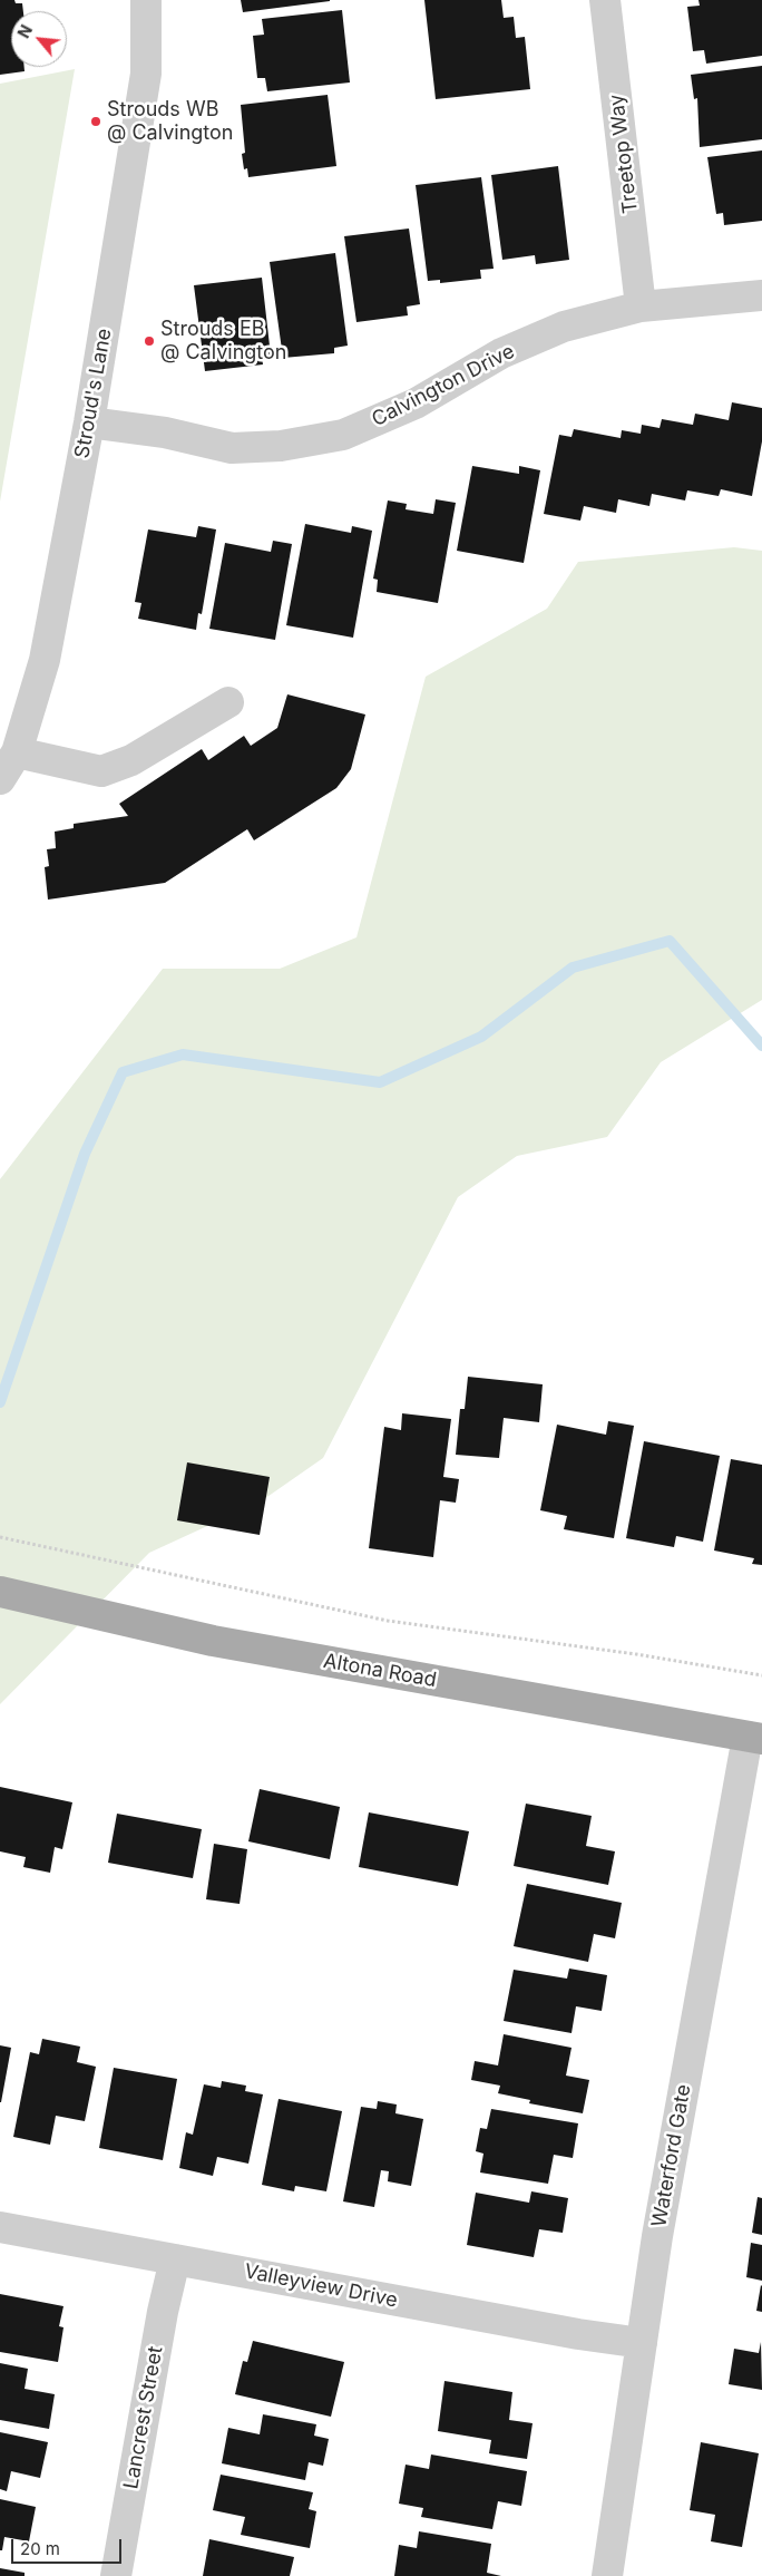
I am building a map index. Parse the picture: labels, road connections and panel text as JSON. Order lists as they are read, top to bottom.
{
  "streets": {
    "main road": ["Altona Road"],
    "street": [
      "Treetop Way",
      "Calvington Drive",
      "Stroud's Lane",
      "Waterford Gate",
      "Valleyview Drive",
      "Lancrest Street"
    ]
  },
  "crossings": [
    ["Treetop Way", "Calvington Drive"],
    ["Calvington Drive", "Stroud's Lane"],
    ["Altona Road", "Waterford Gate"],
    ["Waterford Gate", "Valleyview Drive"],
    ["Valleyview Drive", "Lancrest Street"]
  ],
  "places": ["Strouds WB @ Calvington", "Strouds EB @ Calvington"],
  "scale_bar": "20 m",
  "north": "top left"
}
